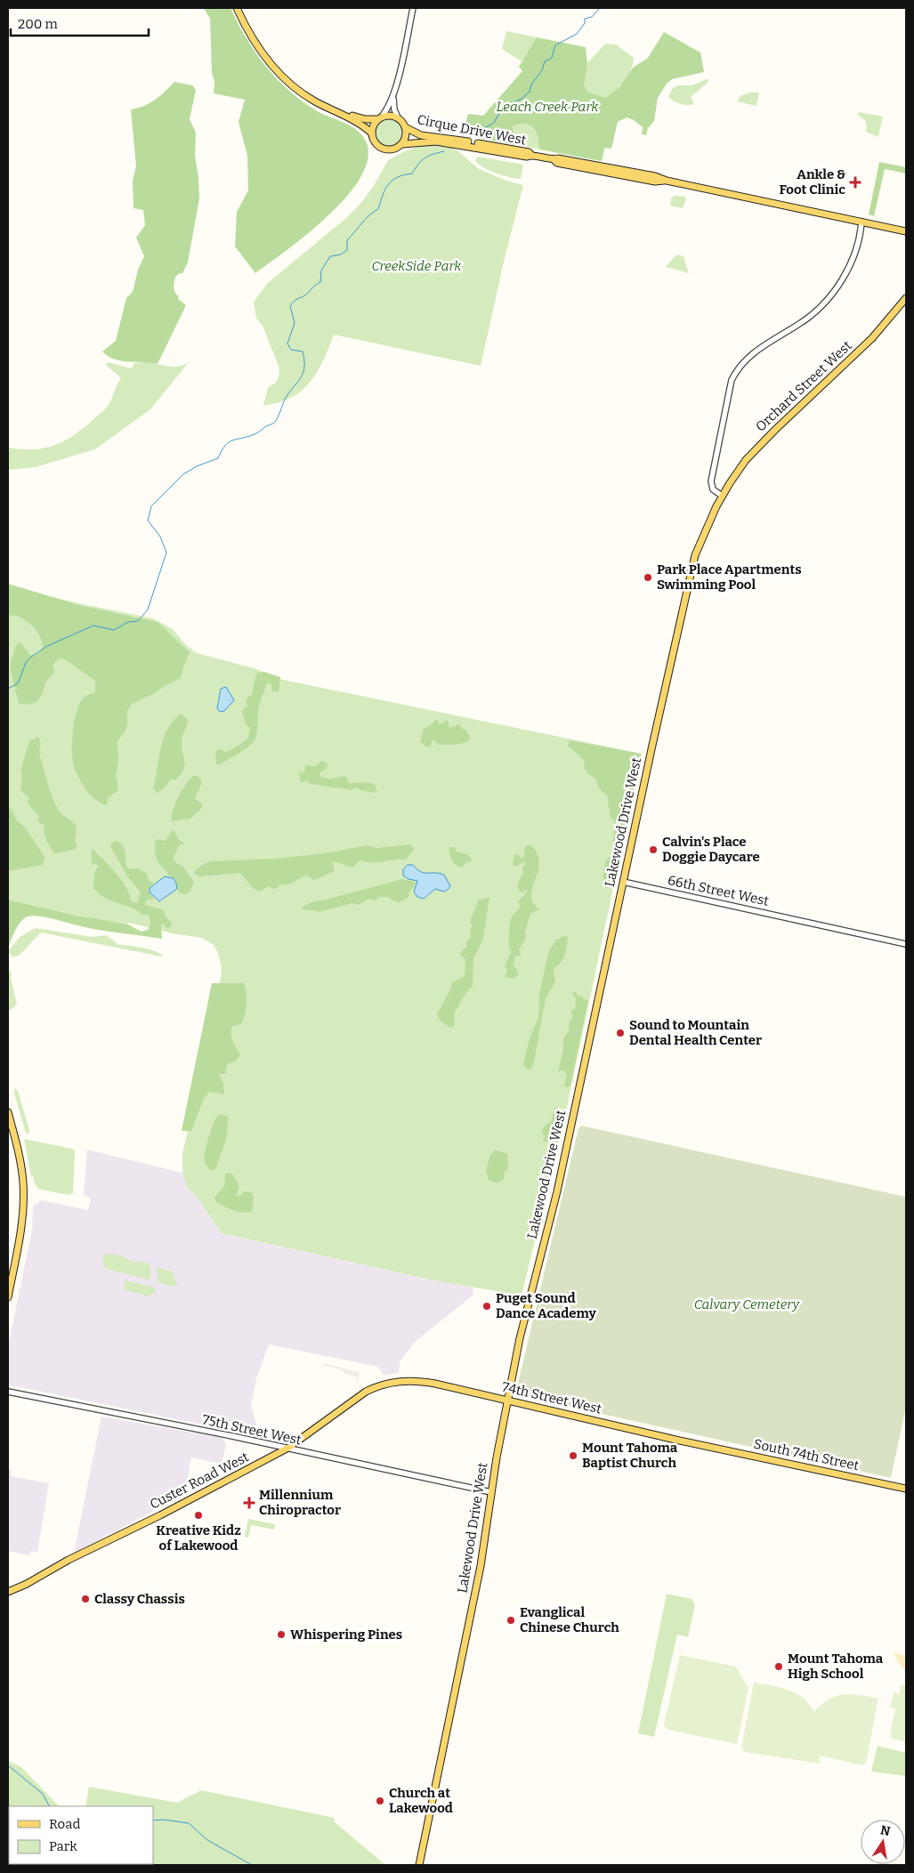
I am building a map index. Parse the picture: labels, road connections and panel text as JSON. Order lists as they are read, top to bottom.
{
  "streets": {
    "main road": [
      "Cirque Drive West",
      "Orchard Street West",
      "Lakewood Drive West",
      "74th Street West",
      "South 74th Street",
      "Custer Road West"
    ],
    "street": ["66th Street West", "75th Street West"]
  },
  "crossings": [
    ["Orchard Street West", "Lakewood Drive West"],
    ["Lakewood Drive West", "66th Street West"],
    ["Lakewood Drive West", "74th Street West"],
    ["Lakewood Drive West", "75th Street West"],
    ["74th Street West", "South 74th Street"],
    ["74th Street West", "Custer Road West"],
    ["75th Street West", "Custer Road West"]
  ],
  "parks": ["Leach Creek Park", "CreekSide Park", "Calvary Cemetery"],
  "places": {
    "health": ["Ankle & Foot Clinic", "Millennium Chiropractor"],
    "other": [
      "Park Place Apartments Swimming Pool",
      "Calvin's Place Doggie Daycare",
      "Sound to Mountain Dental Health Center",
      "Puget Sound Dance Academy",
      "Mount Tahoma Baptist Church",
      "Kreative Kidz of Lakewood",
      "Classy Chassis",
      "Evanglical Chinese Church",
      "Whispering Pines",
      "Mount Tahoma High School",
      "Church at Lakewood"
    ]
  },
  "legend": ["Road", "Park"],
  "scale_bar": "200 m",
  "north": "top"
}
